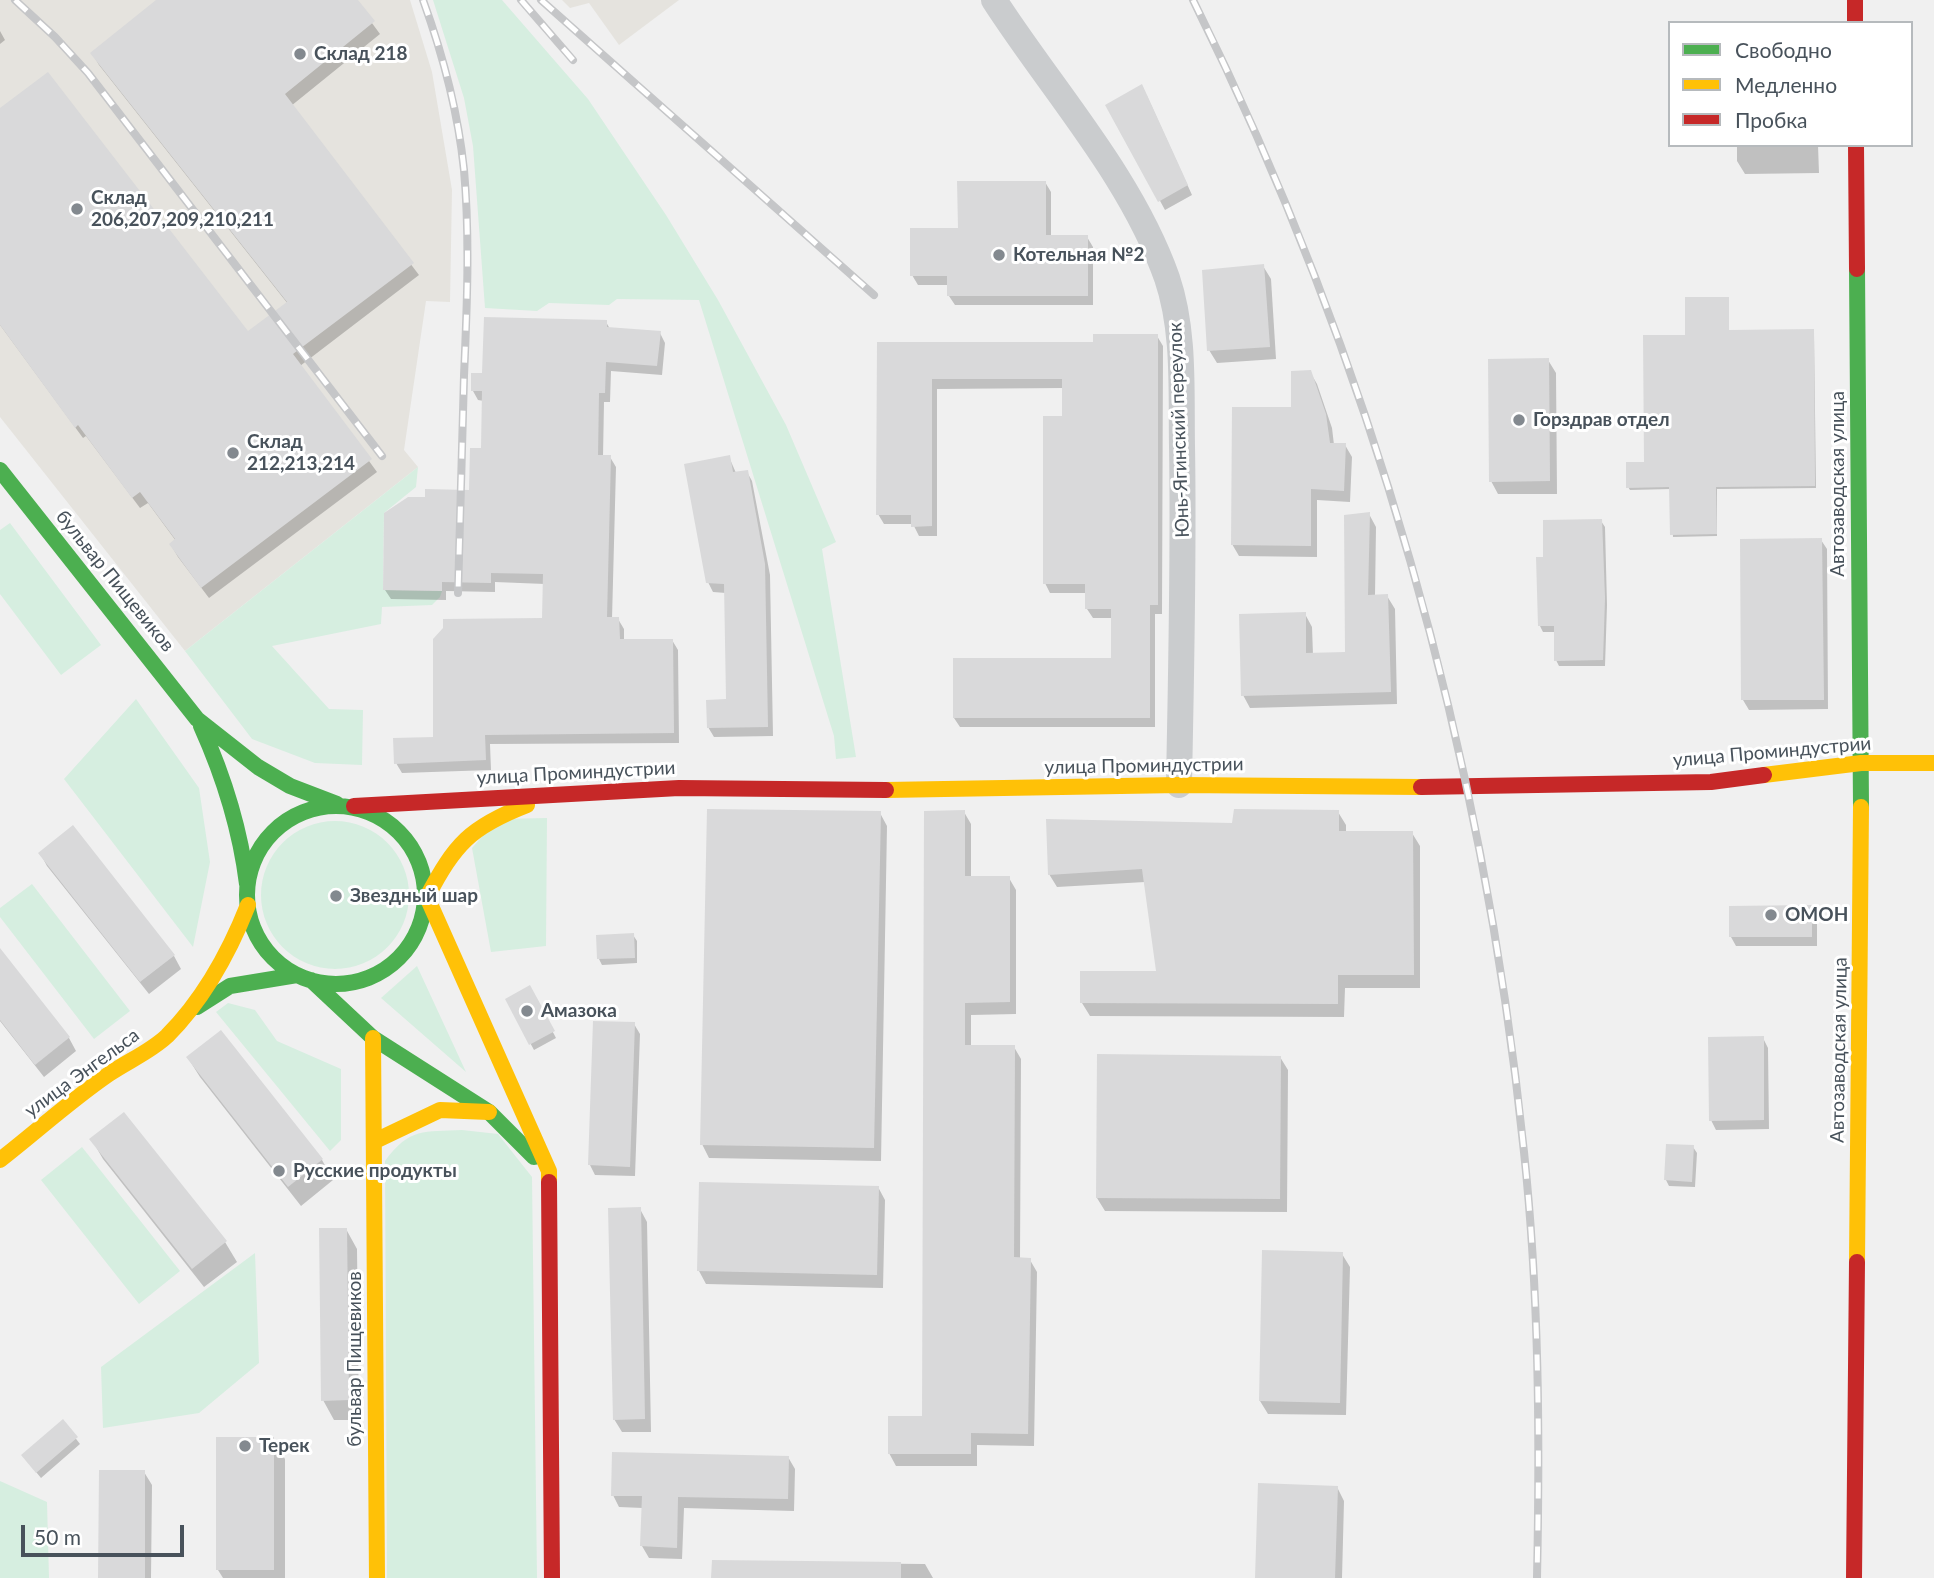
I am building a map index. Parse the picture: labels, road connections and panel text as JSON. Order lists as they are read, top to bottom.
{
  "streets": {
    "main road": [
      "Автозаводская улица",
      "бульвар Пищевиков",
      "улица Проминдустрии",
      "улица Энгельса"
    ],
    "street": ["Юнь-Ягинский переулок"]
  },
  "crossings": [
    ["Юнь-Ягинский переулок", "улица Проминдустрии"],
    ["Автозаводская улица", "улица Проминдустрии"],
    ["бульвар Пищевиков", "улица Проминдустрии"],
    ["бульвар Пищевиков", "улица Энгельса"],
    ["улица Проминдустрии", "улица Энгельса"]
  ],
  "places": [
    "Склад 218",
    "Склад 206,207,209,210,211",
    "Котельная №2",
    "Горздрав отдел",
    "Склад 212,213,214",
    "Звездный шар",
    "ОМОН",
    "Амазока",
    "Русские продукты",
    "Терек"
  ],
  "legend": ["Свободно", "Медленно", "Пробка"],
  "scale_bar": "50 m"
}
